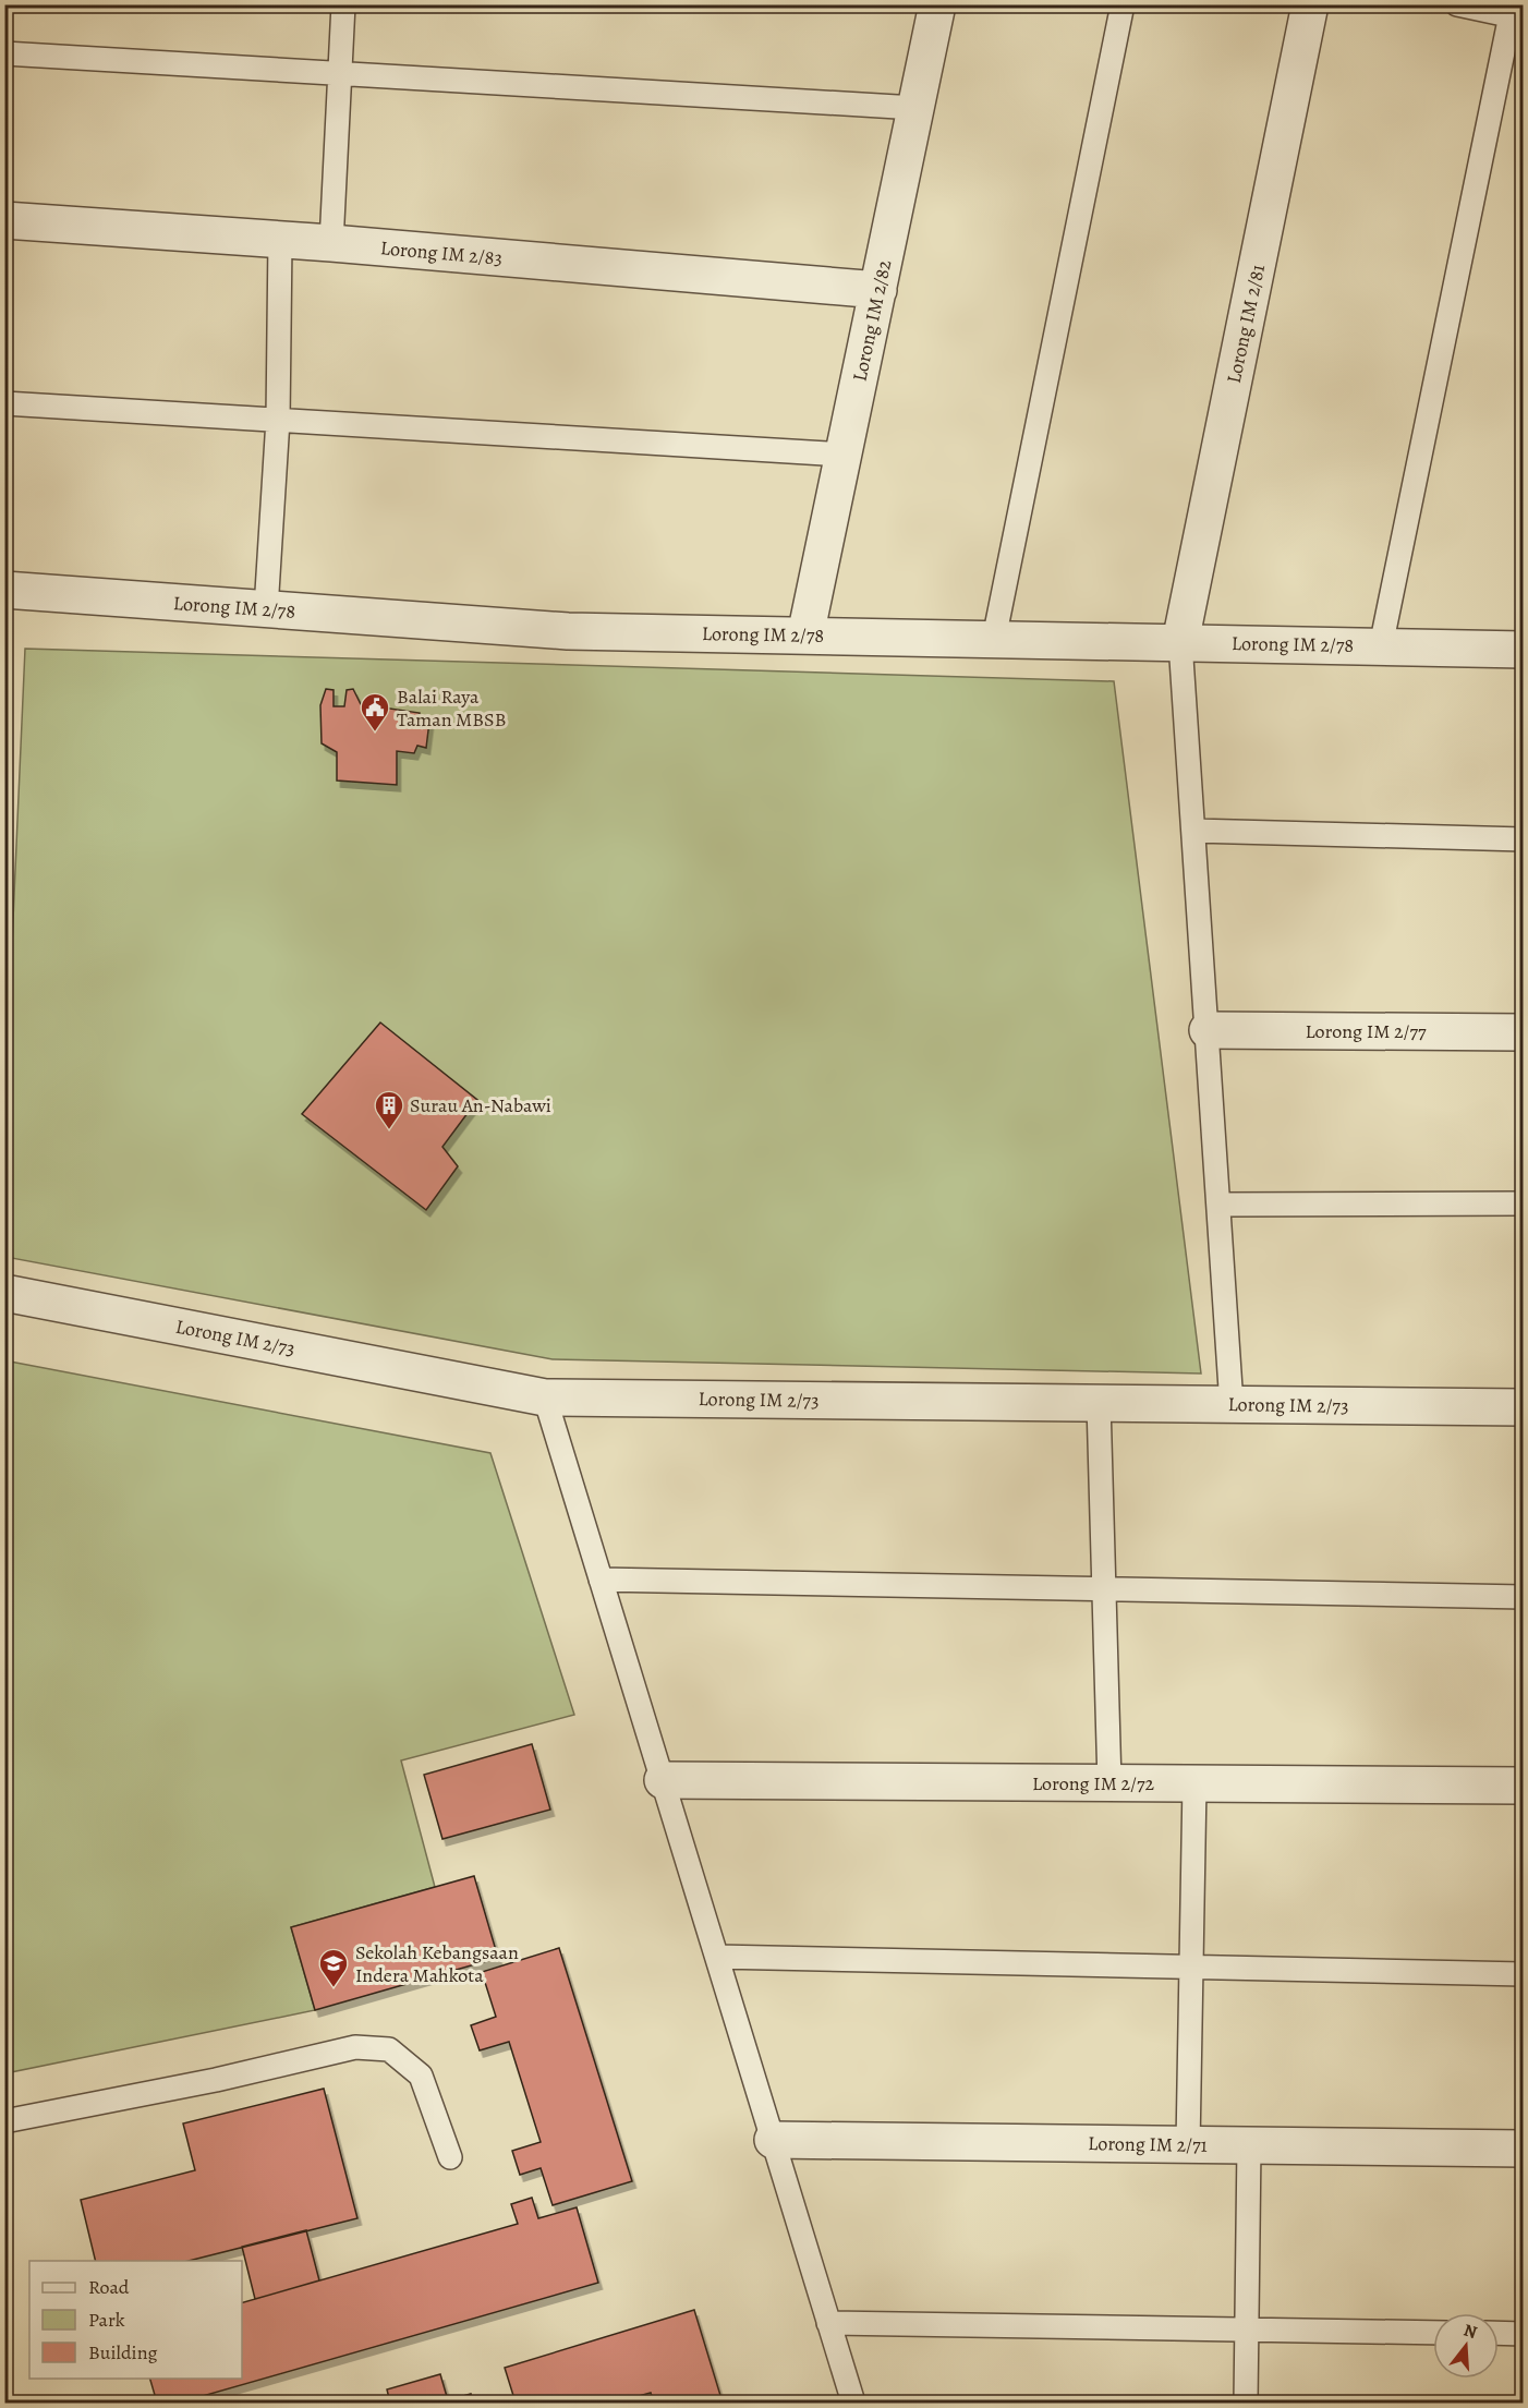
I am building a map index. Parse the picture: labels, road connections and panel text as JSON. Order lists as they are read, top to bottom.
{
  "streets": {
    "street": [
      "Lorong IM 2/83",
      "Lorong IM 2/82",
      "Lorong IM 2/81",
      "Lorong IM 2/78",
      "Lorong IM 2/77",
      "Lorong IM 2/73",
      "Lorong IM 2/72",
      "Lorong IM 2/71"
    ]
  },
  "crossings": [
    ["Lorong IM 2/83", "Lorong IM 2/82"],
    ["Lorong IM 2/82", "Lorong IM 2/78"],
    ["Lorong IM 2/81", "Lorong IM 2/78"]
  ],
  "places": {
    "public building": ["Balai Raya Taman MBSB"],
    "building": ["Surau An-Nabawi"],
    "school or university": ["Sekolah Kebangsaan Indera Mahkota"]
  },
  "legend": ["Road", "Park", "Building"],
  "north": "top"
}
